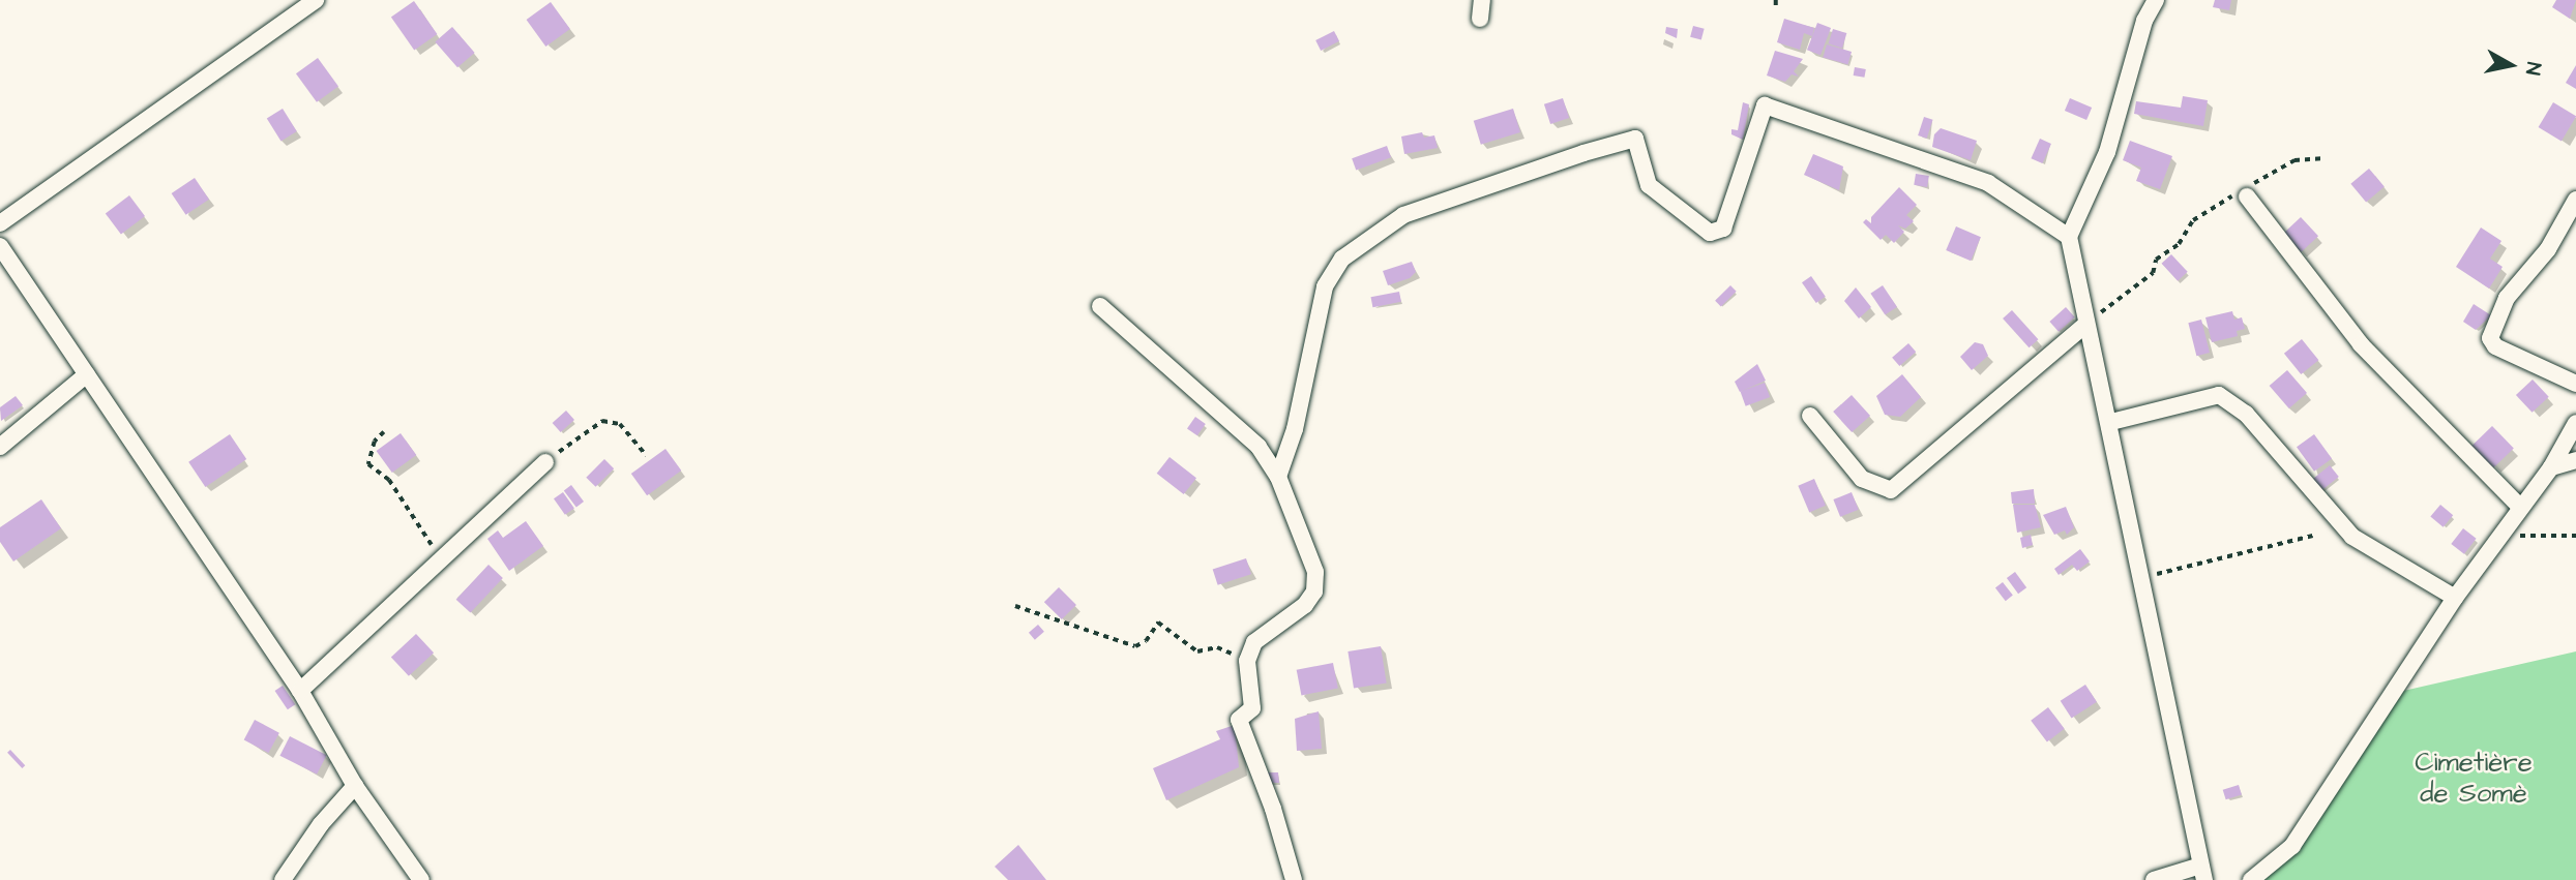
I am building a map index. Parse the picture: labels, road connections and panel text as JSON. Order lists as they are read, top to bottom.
{
  "parks": ["Cimetière de Somè"],
  "north": "right"
}
